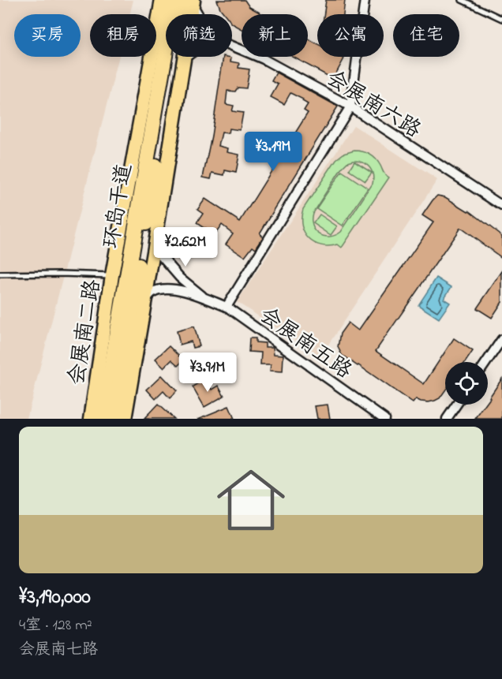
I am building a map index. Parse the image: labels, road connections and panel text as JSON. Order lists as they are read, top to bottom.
{
  "streets": {
    "highway": ["环岛干道"],
    "main road": ["会展南二路"],
    "street": ["会展南六路", "会展南五路"]
  },
  "crossings": [
    ["会展南六路", "环岛干道"]
  ],
  "page": {
    "chip": [
      "买房",
      "租房",
      "筛选",
      "新上",
      "公寓",
      "住宅"
    ],
    "price": ["¥3.19M", "¥2.62M", "¥3.91M"],
    "list": [
      {
        "name": "¥3,190,000",
        "note": "4室 · 128 m² · 会展南七路"
      }
    ]
  }
}
